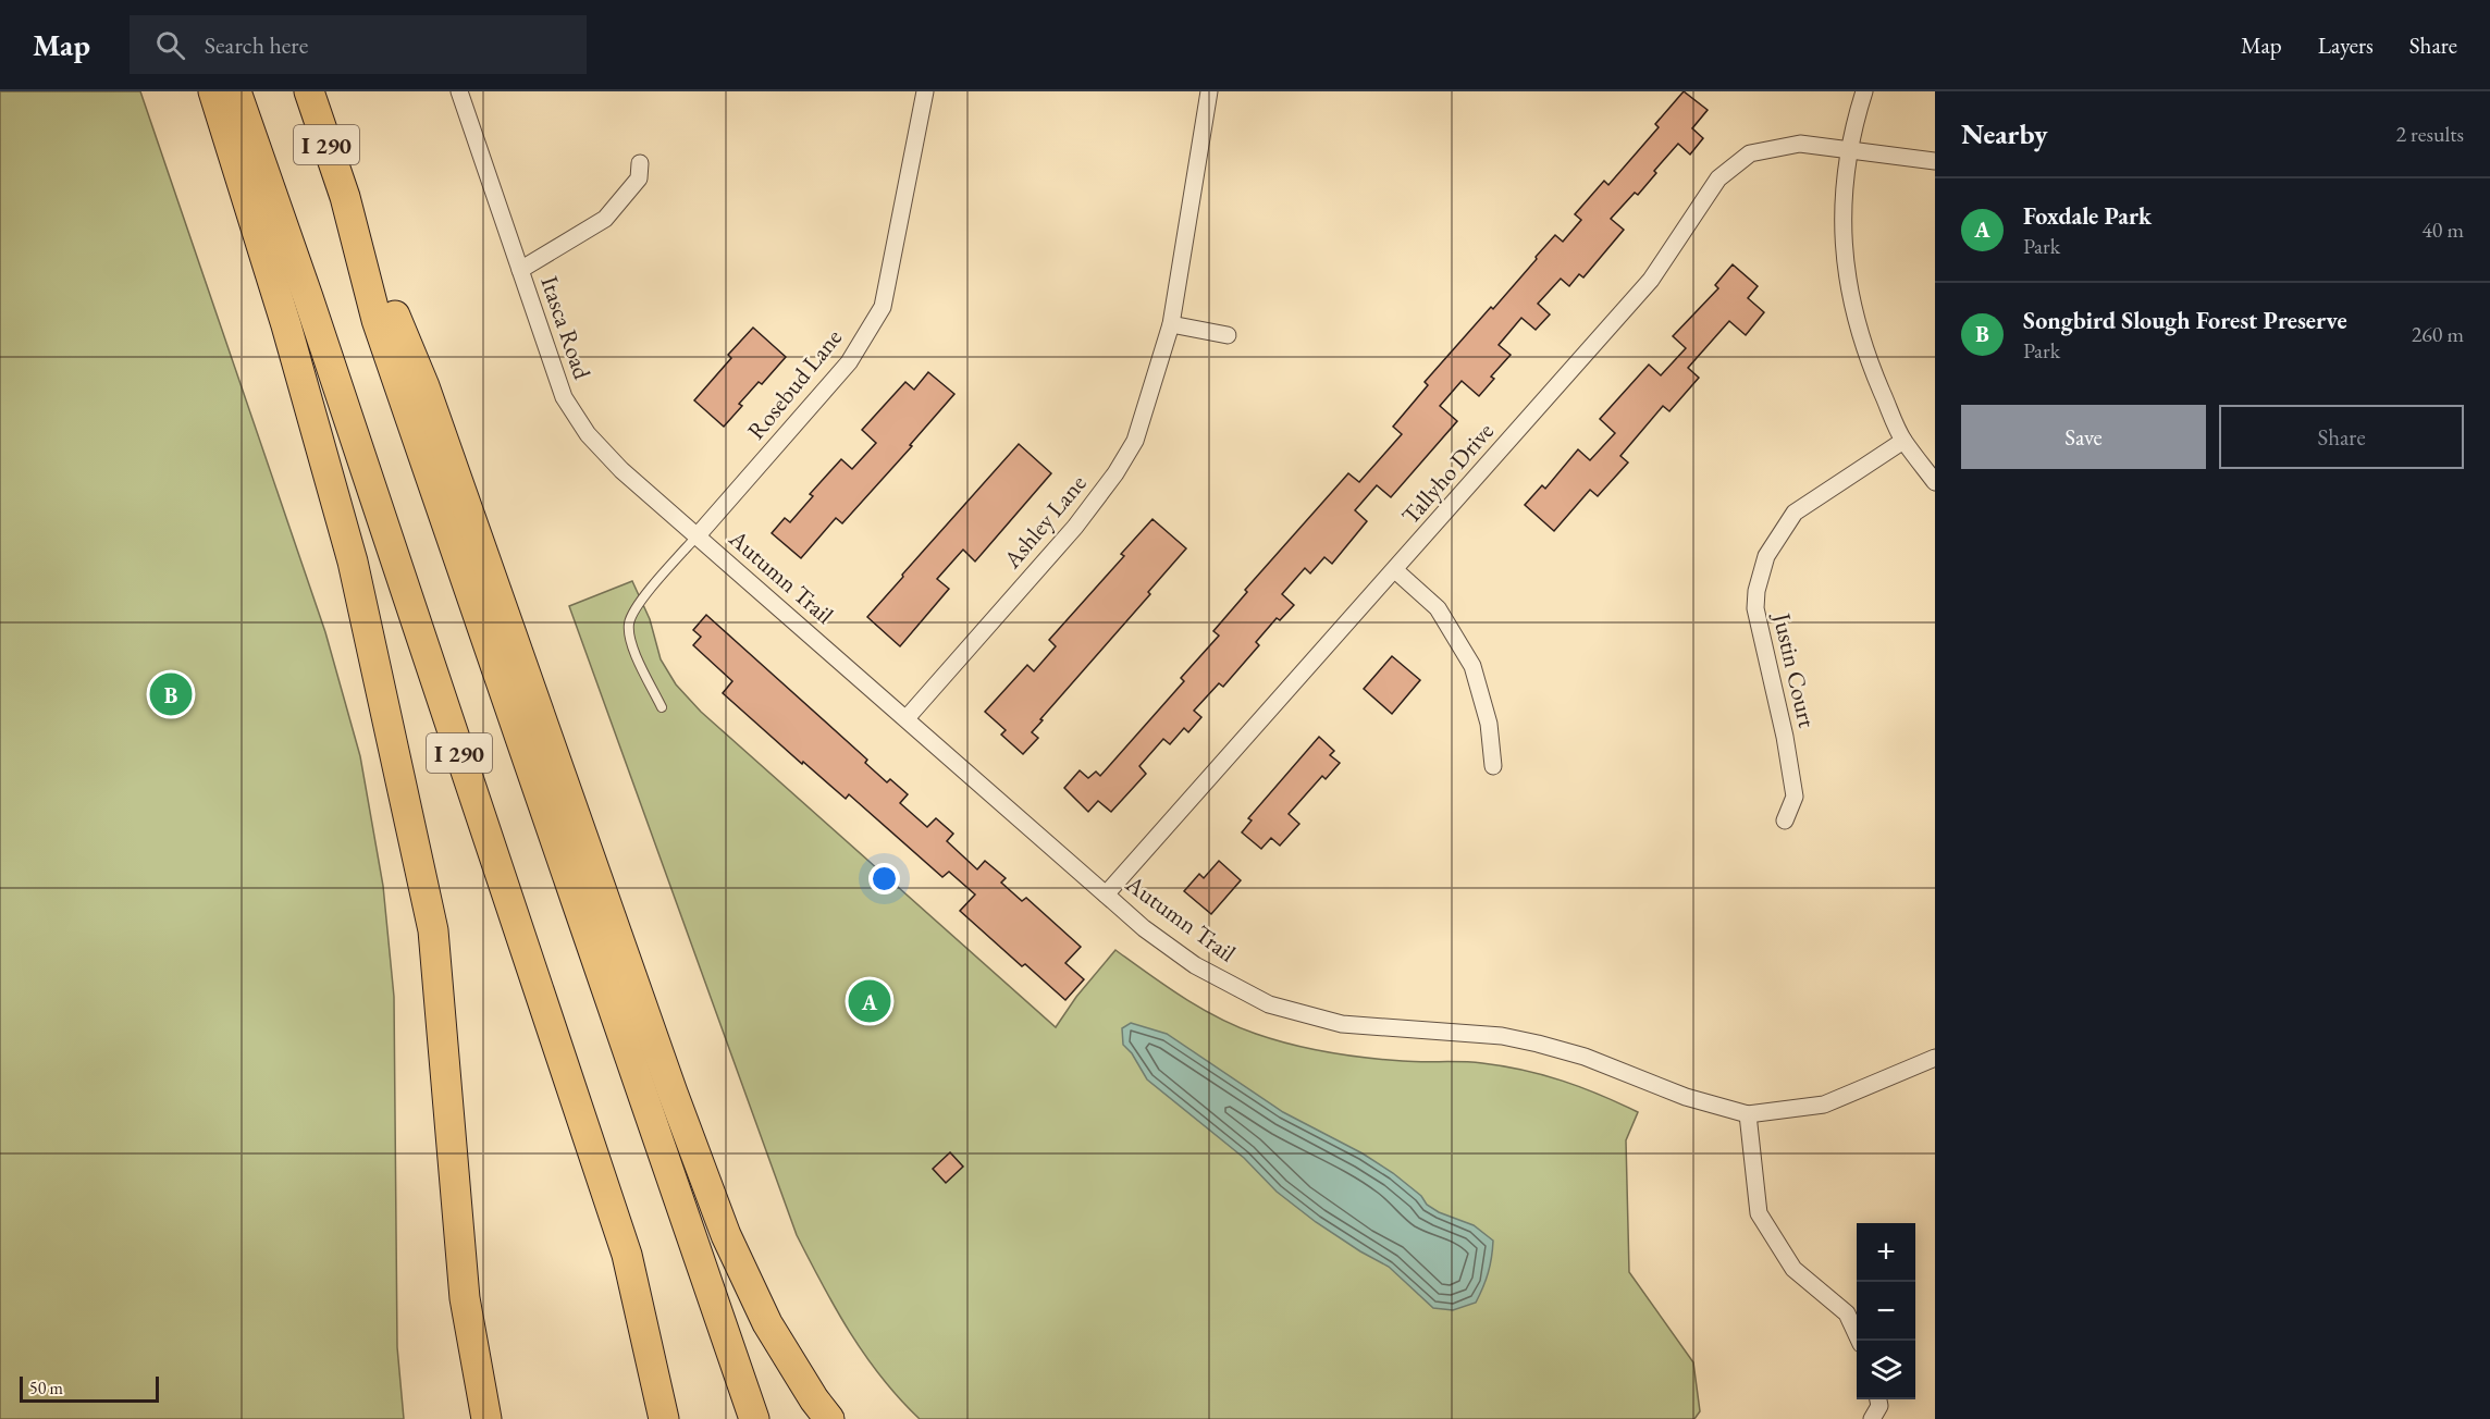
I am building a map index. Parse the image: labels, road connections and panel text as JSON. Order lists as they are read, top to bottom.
{
  "streets": {
    "highway": ["I 290"],
    "street": [
      "Itasca Road",
      "Rosebud Lane",
      "Tallyho Drive",
      "Ashley Lane",
      "Autumn Trail",
      "Justin Court"
    ]
  },
  "crossings": [
    ["Itasca Road", "Rosebud Lane"],
    ["Itasca Road", "Autumn Trail"],
    ["Rosebud Lane", "Autumn Trail"],
    ["Tallyho Drive", "Autumn Trail"],
    ["Ashley Lane", "Autumn Trail"]
  ],
  "scale_bar": "50 m",
  "page": {
    "header": "Map",
    "search": "Search here",
    "nav": ["Map", "Layers", "Share"],
    "heading": ["Nearby", "2 results"],
    "list": [
      {
        "mark": "A",
        "name": "Foxdale Park",
        "note": "Park",
        "value": "40 m"
      },
      {
        "mark": "B",
        "name": "Songbird Slough Forest Preserve",
        "note": "Park",
        "value": "260 m"
      }
    ],
    "buttons": ["Save", "Share"],
    "pins": ["B", "A"],
    "map_buttons": ["+", "−"],
    "scale": "50 m"
  }
}
